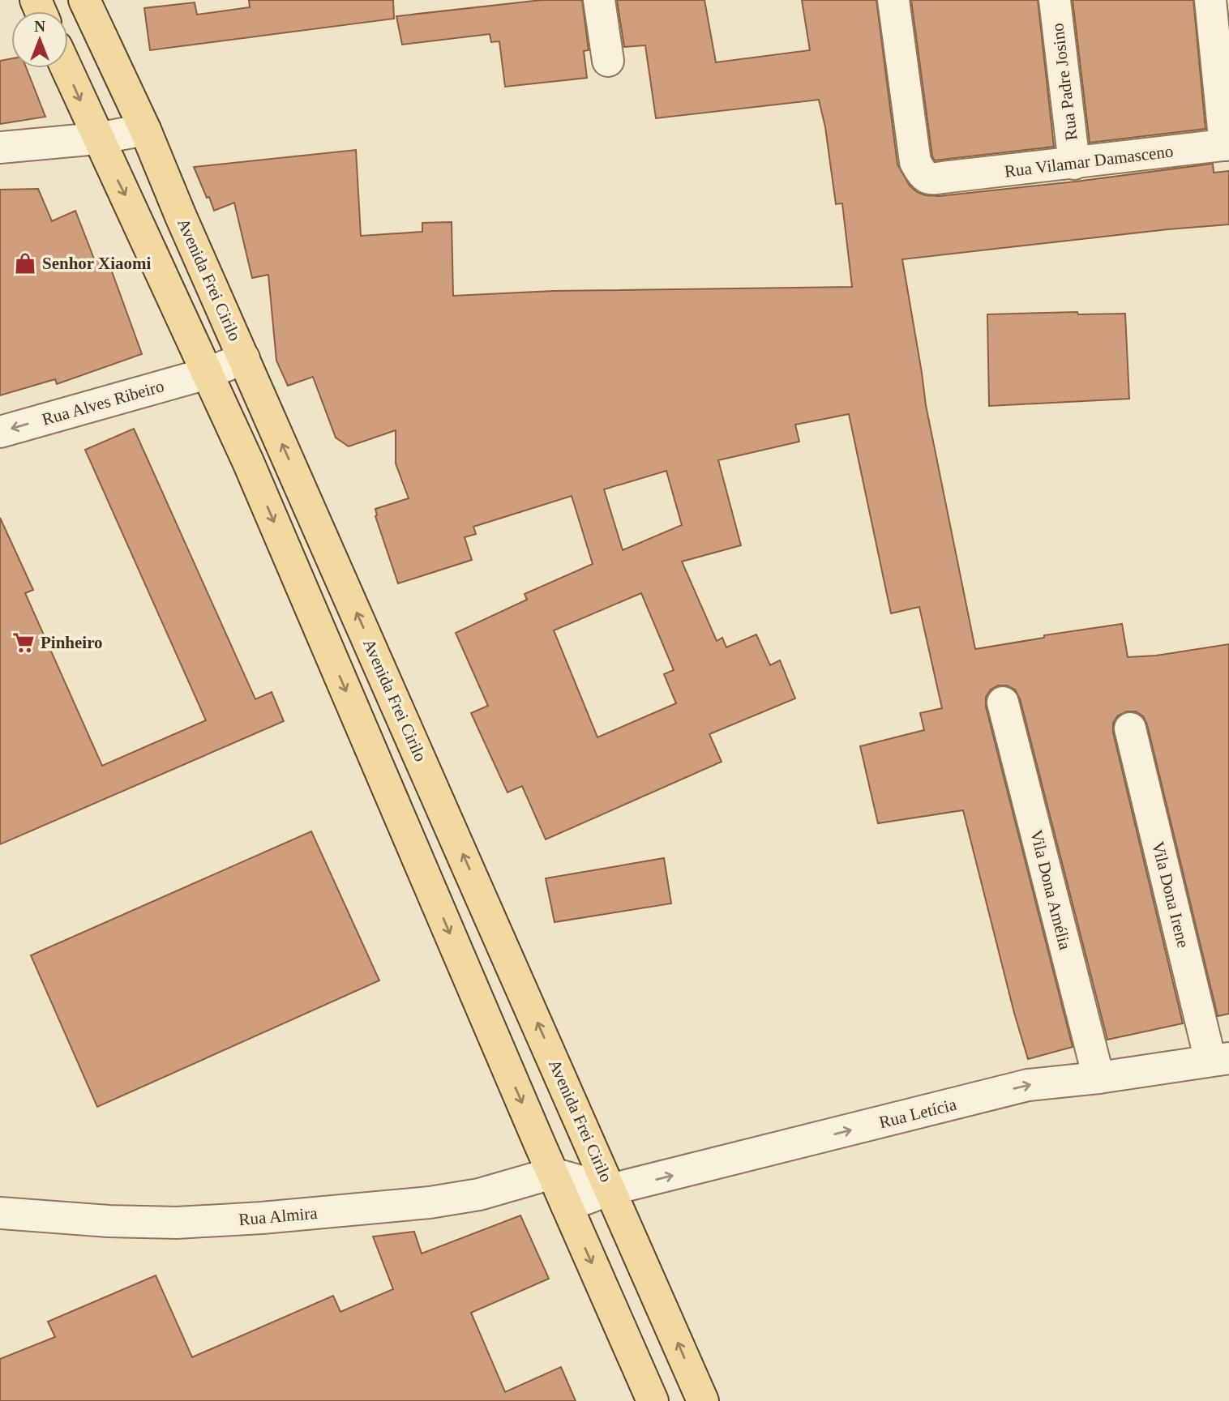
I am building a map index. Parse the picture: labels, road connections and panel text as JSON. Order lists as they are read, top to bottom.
{
  "streets": {
    "main road": ["Avenida Frei Cirilo"],
    "street": [
      "Rua Padre Josino",
      "Rua Vilamar Damasceno",
      "Rua Alves Ribeiro",
      "Vila Dona Amélia",
      "Vila Dona Irene",
      "Rua Letícia",
      "Rua Almira"
    ]
  },
  "crossings": [
    ["Rua Padre Josino", "Rua Vilamar Damasceno"],
    ["Avenida Frei Cirilo", "Rua Alves Ribeiro"],
    ["Avenida Frei Cirilo", "Rua Letícia"],
    ["Vila Dona Amélia", "Rua Letícia"],
    ["Vila Dona Irene", "Rua Letícia"]
  ],
  "one_way": ["Rua Letícia"],
  "places": {
    "shop": ["Senhor Xiaomi"],
    "supermarket": ["Pinheiro"]
  },
  "north": "top"
}
